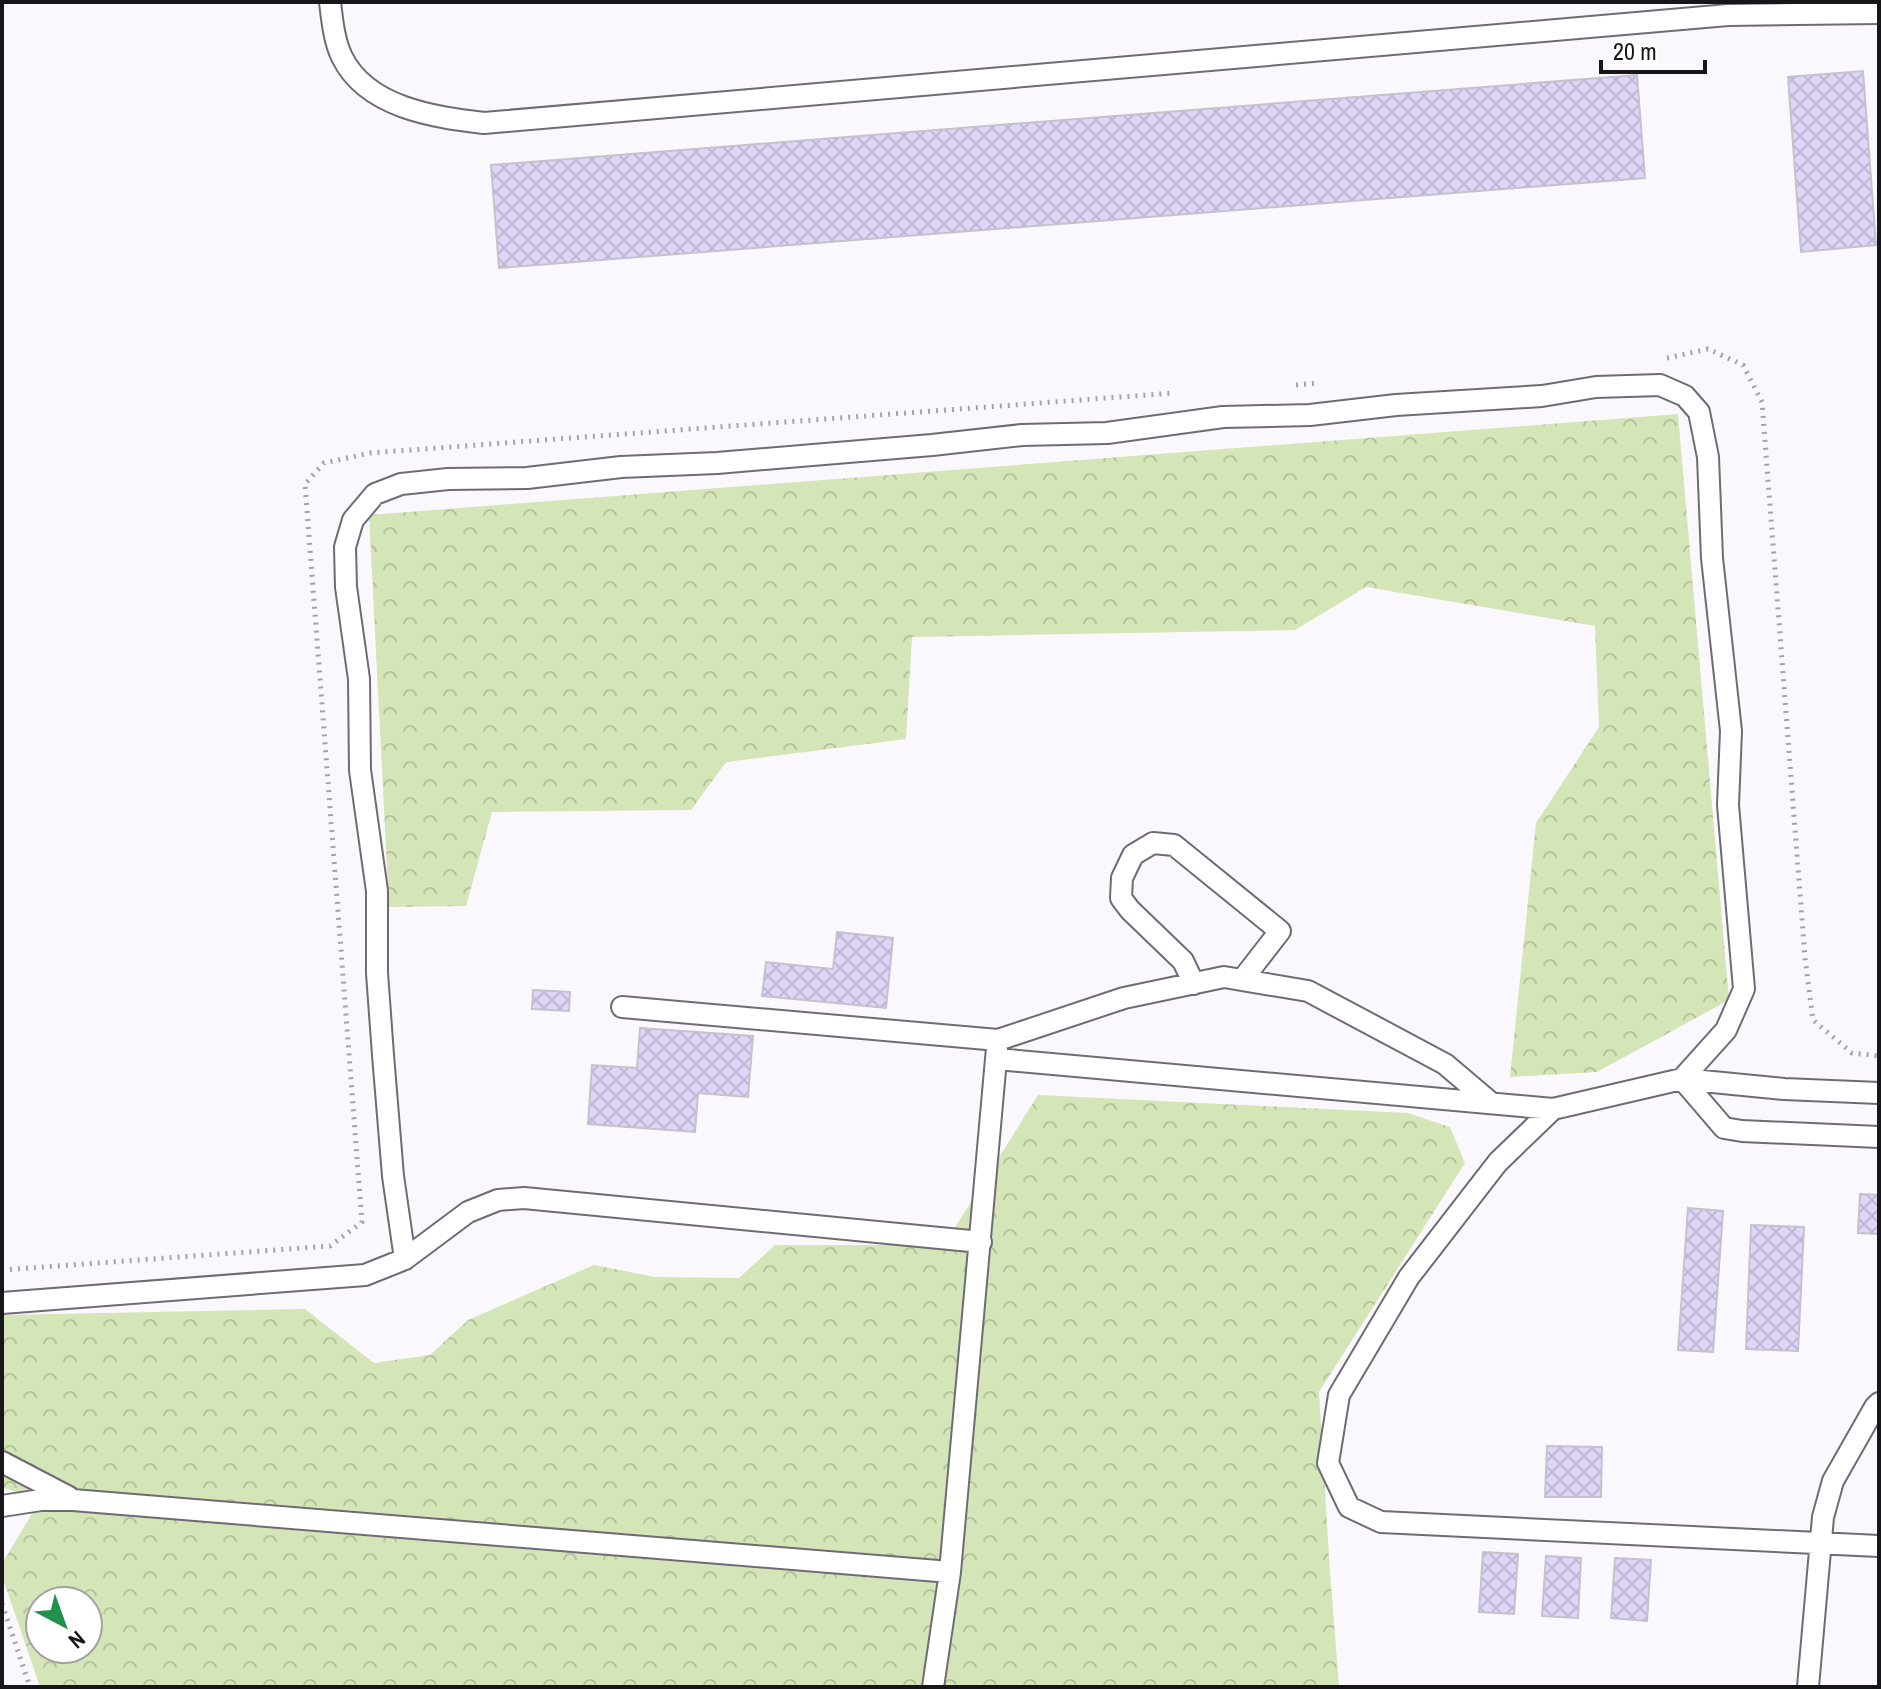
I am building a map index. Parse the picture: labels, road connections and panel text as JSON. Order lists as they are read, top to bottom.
{
  "scale_bar": "20 m",
  "north": "bottom right"
}
